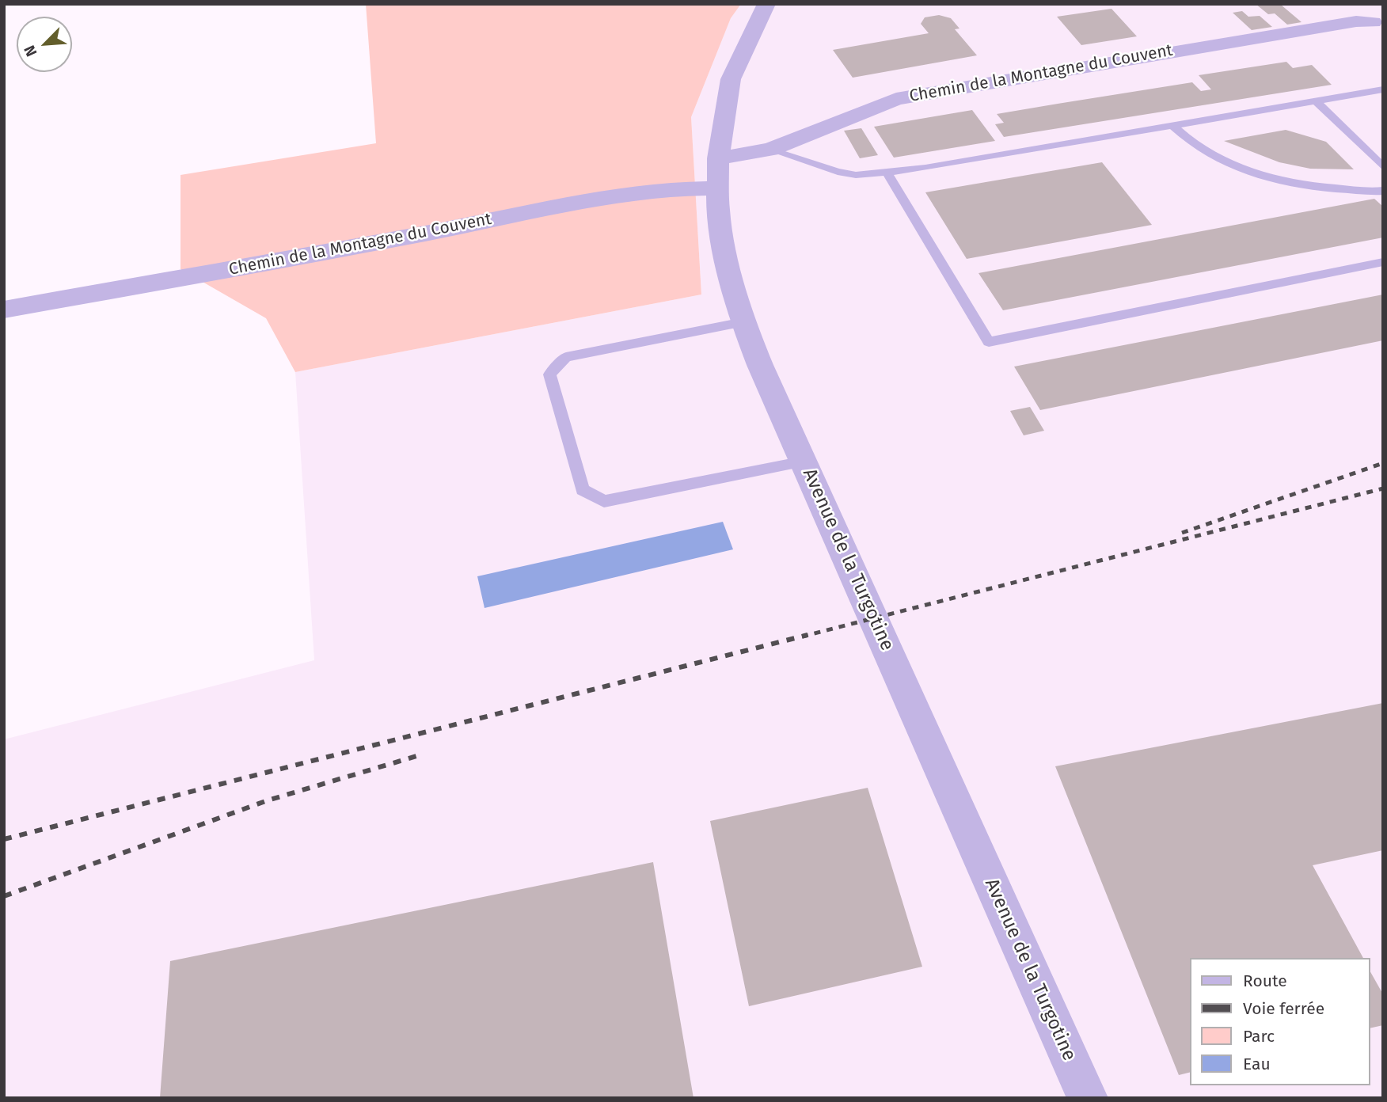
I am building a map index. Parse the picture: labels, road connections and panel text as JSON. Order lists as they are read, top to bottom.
{
  "streets": {
    "street": ["Chemin de la Montagne du Couvent", "Avenue de la Turgotine"]
  },
  "crossings": [
    ["Chemin de la Montagne du Couvent", "Avenue de la Turgotine"]
  ],
  "legend": [
    "Route",
    "Voie ferrée",
    "Parc",
    "Eau"
  ],
  "north": "bottom left"
}
